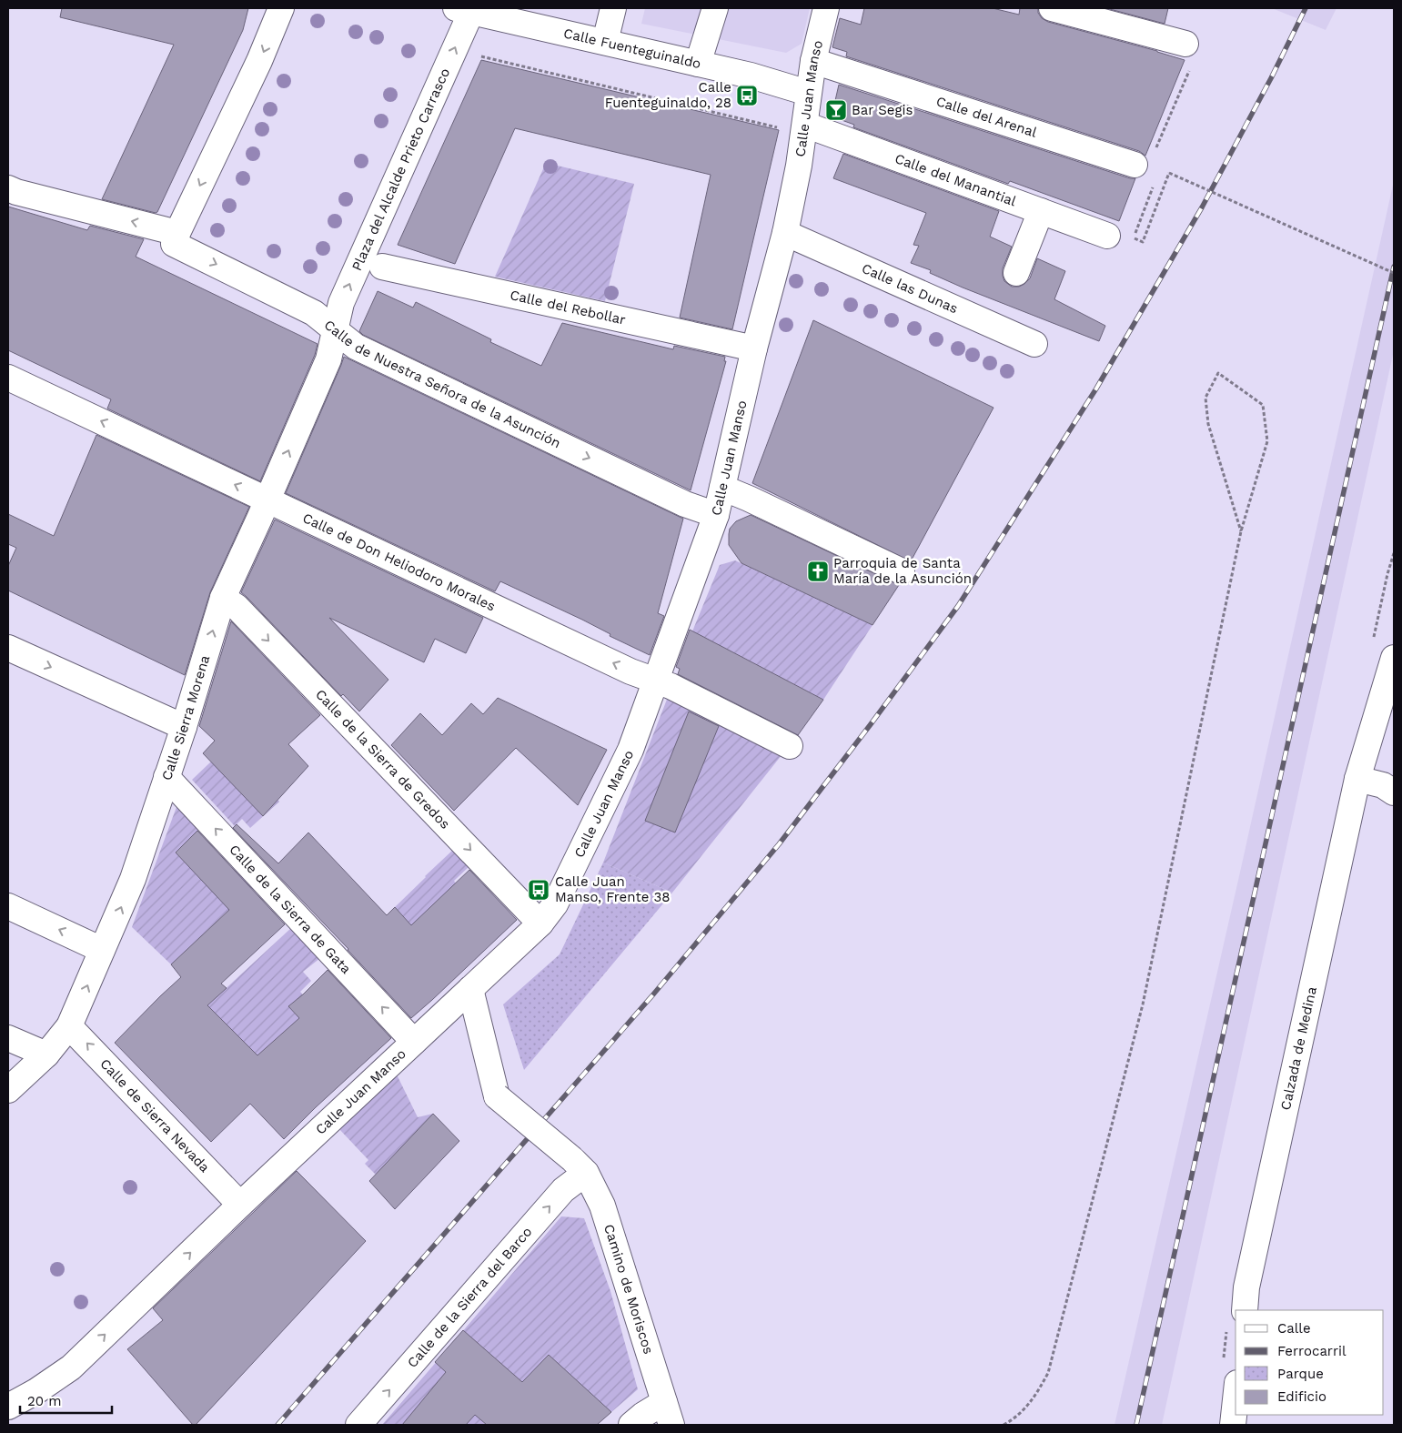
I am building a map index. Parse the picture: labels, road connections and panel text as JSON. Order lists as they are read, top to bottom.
{
  "streets": {
    "street": [
      "Calle Fuenteguinaldo",
      "Calle Juan Manso",
      "Calle del Arenal",
      "Plaza del Alcalde Prieto Carrasco",
      "Calle del Manantial",
      "Calle las Dunas",
      "Calle del Rebollar",
      "Calle de Nuestra Señora de la Asunción",
      "Calle de Don Heliodoro Morales",
      "Calle Sierra Morena",
      "Calle de la Sierra de Gredos",
      "Calle de la Sierra de Gata",
      "Calzada de Medina",
      "Calle de Sierra Nevada",
      "Camino de Moriscos",
      "Calle de la Sierra del Barco"
    ]
  },
  "crossings": [
    ["Calle Fuenteguinaldo", "Calle Juan Manso"],
    ["Calle Fuenteguinaldo", "Plaza del Alcalde Prieto Carrasco"],
    ["Calle Juan Manso", "Calle del Arenal"],
    ["Calle Juan Manso", "Calle del Manantial"],
    ["Calle Juan Manso", "Calle las Dunas"],
    ["Calle Juan Manso", "Calle del Rebollar"],
    ["Calle Juan Manso", "Calle de Nuestra Señora de la Asunción"],
    ["Calle Juan Manso", "Calle de Don Heliodoro Morales"],
    ["Calle Juan Manso", "Calle de la Sierra de Gredos"],
    ["Calle Juan Manso", "Calle de la Sierra de Gata"],
    ["Calle Juan Manso", "Calle de Sierra Nevada"],
    ["Plaza del Alcalde Prieto Carrasco", "Calle de Nuestra Señora de la Asunción"],
    ["Plaza del Alcalde Prieto Carrasco", "Calle Sierra Morena"],
    ["Calle de Nuestra Señora de la Asunción", "Calle Sierra Morena"],
    ["Calle de Don Heliodoro Morales", "Calle Sierra Morena"],
    ["Calle Sierra Morena", "Calle de la Sierra de Gredos"],
    ["Calle Sierra Morena", "Calle de la Sierra de Gata"],
    ["Calle Sierra Morena", "Calle de Sierra Nevada"],
    ["Camino de Moriscos", "Calle de la Sierra del Barco"]
  ],
  "one_way": [
    "Calle de Don Heliodoro Morales",
    "Calle Sierra Morena",
    "Calle de la Sierra de Gredos",
    "Calle de la Sierra de Gata",
    "Calle de Sierra Nevada",
    "Calle de la Sierra del Barco"
  ],
  "places": {
    "bus stop": ["Calle Fuenteguinaldo, 28", "Calle Juan Manso, Frente 38"],
    "bar": ["Bar Segis"],
    "church": ["Parroquia de Santa María de la Asunción"]
  },
  "legend": [
    "Calle",
    "Ferrocarril",
    "Parque",
    "Edificio"
  ],
  "scale_bar": "20 m"
}
